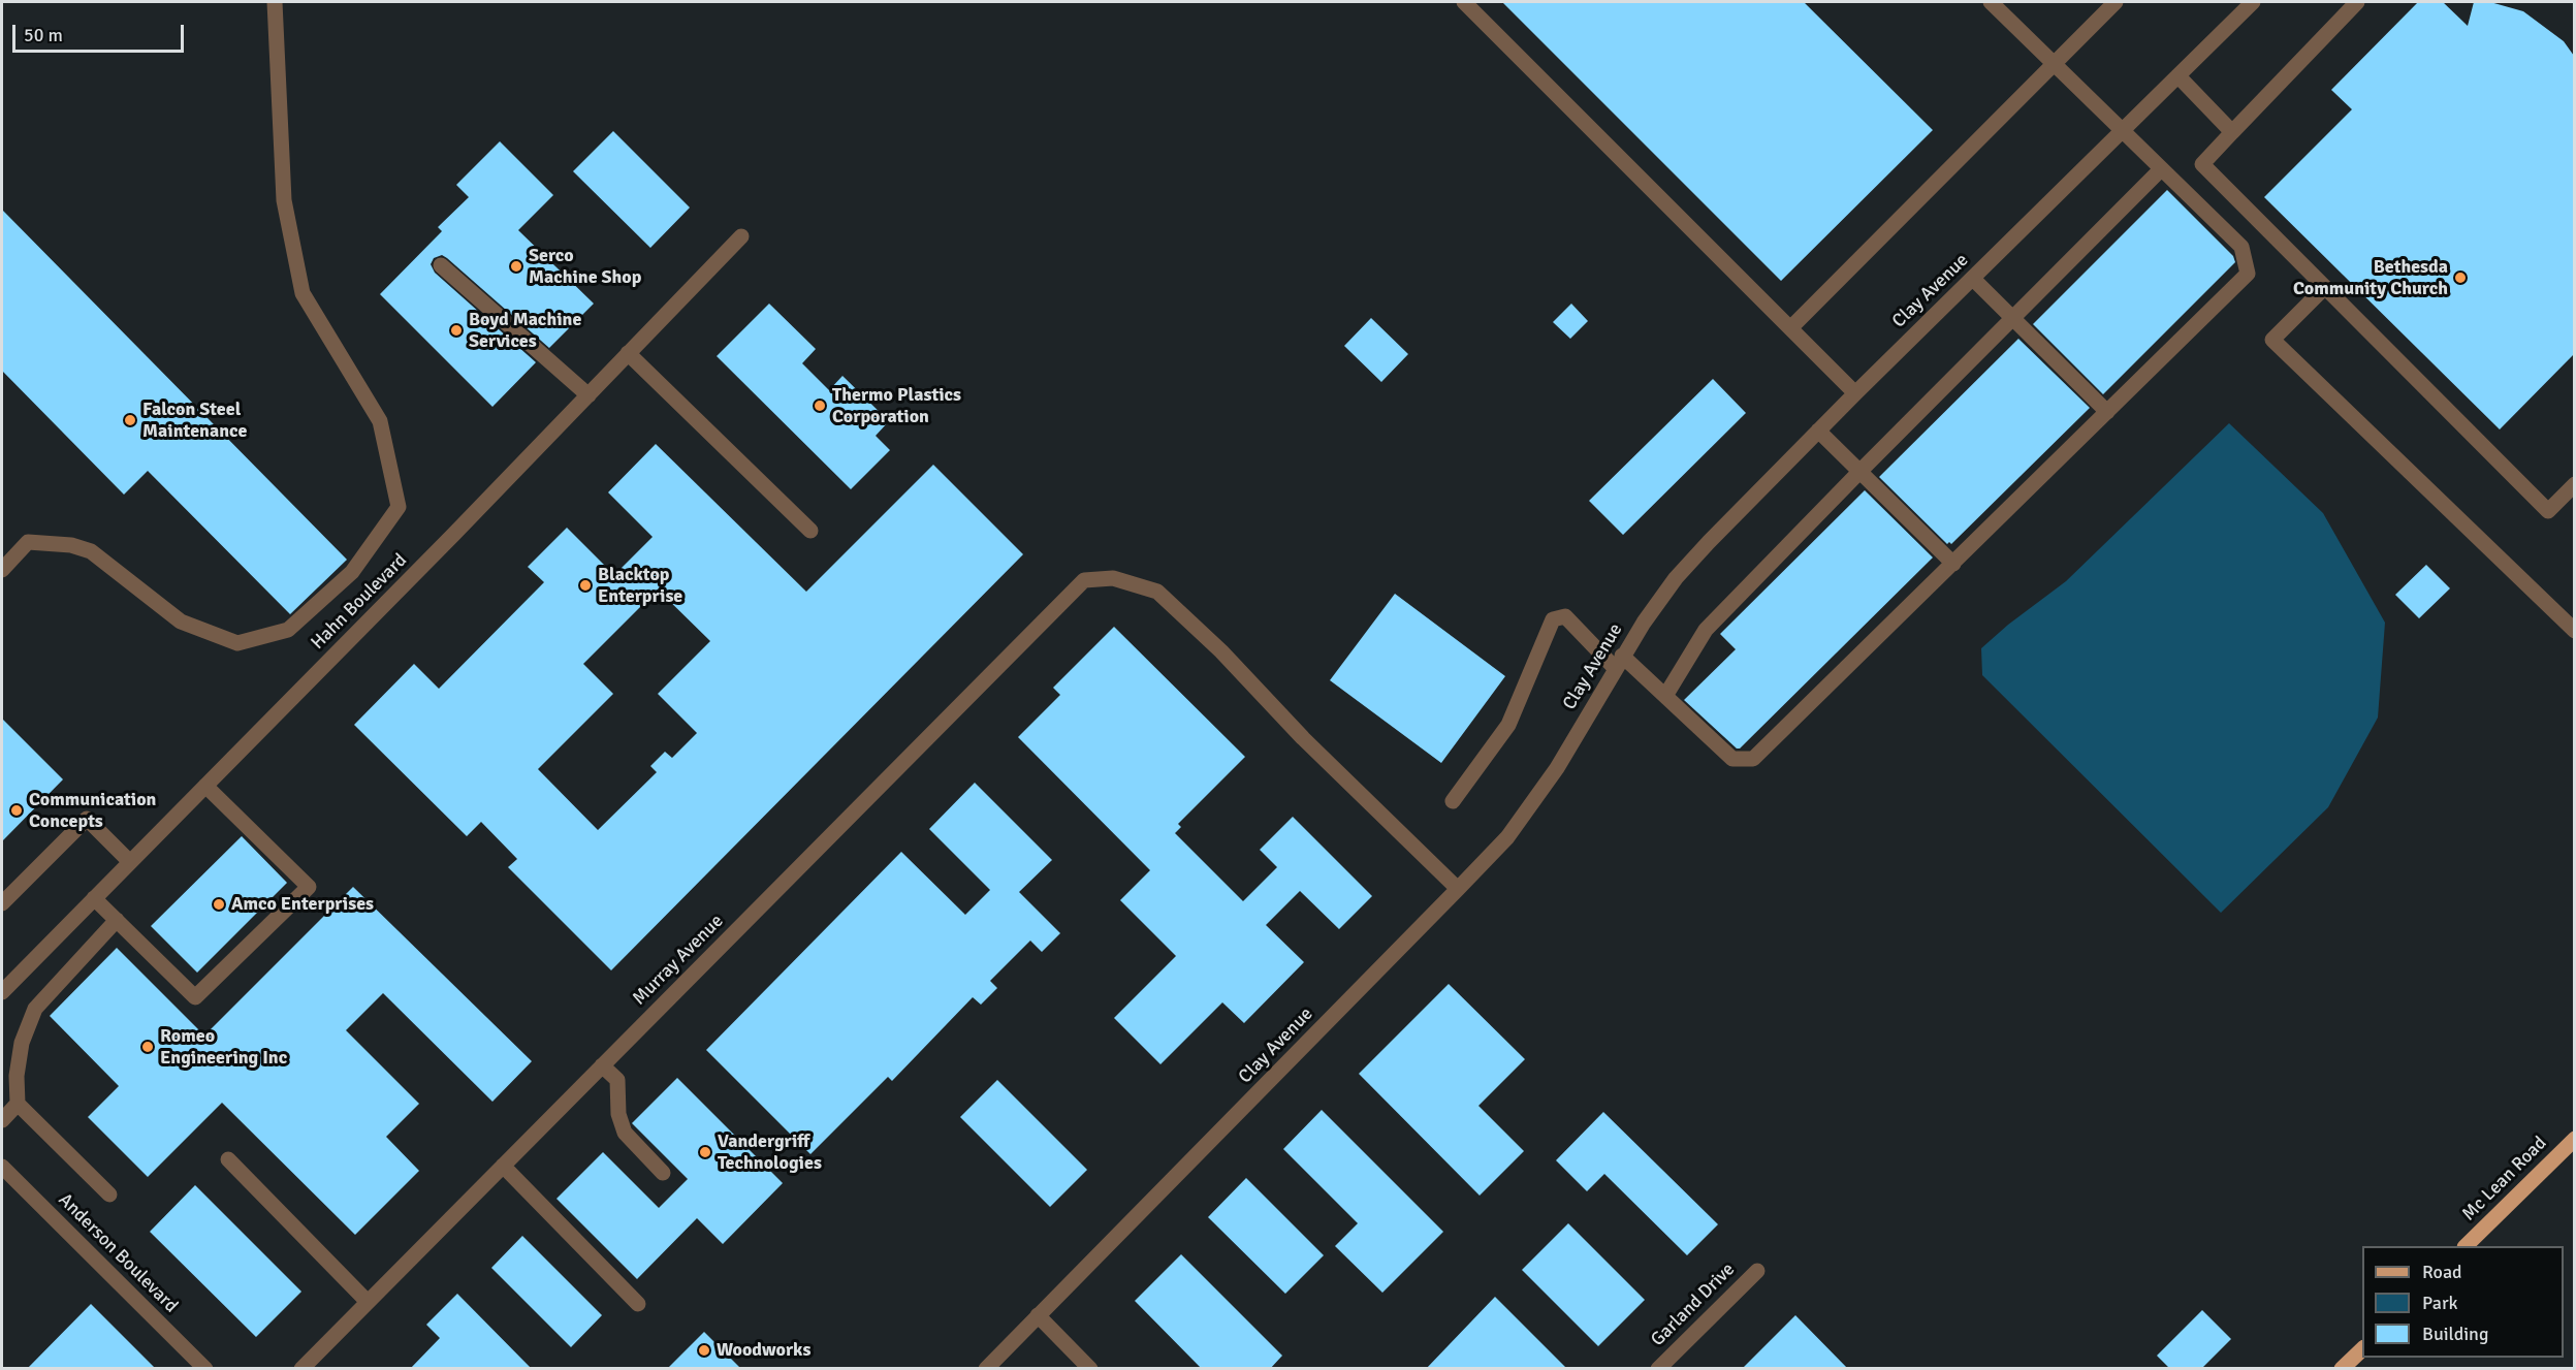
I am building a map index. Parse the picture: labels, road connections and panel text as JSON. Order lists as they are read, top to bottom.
{
  "streets": {
    "main road": ["Mc Lean Road"],
    "street": [
      "Clay Avenue",
      "Hahn Boulevard",
      "Murray Avenue",
      "Anderson Boulevard",
      "Garland Drive"
    ]
  },
  "crossings": [
    ["Clay Avenue", "Murray Avenue"]
  ],
  "places": [
    "Serco Machine Shop",
    "Bethesda Community Church",
    "Boyd Machine Services",
    "Thermo Plastics Corporation",
    "Falcon Steel Maintenance",
    "Blacktop Enterprise",
    "Communication Concepts",
    "Amco Enterprises",
    "Romeo Engineering Inc",
    "Vandergriff Technologies",
    "Woodworks"
  ],
  "legend": ["Road", "Park", "Building"],
  "scale_bar": "50 m"
}
